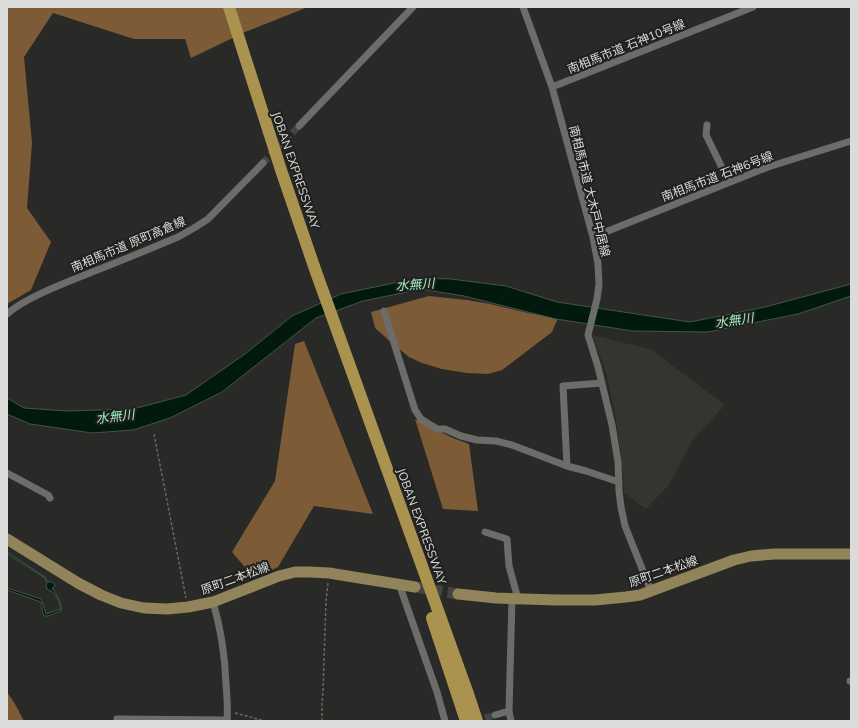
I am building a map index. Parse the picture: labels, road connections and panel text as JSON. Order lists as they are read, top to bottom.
{
  "streets": {
    "highway": ["JOBAN EXPRESSWAY"],
    "main road": ["原町二本松線"],
    "street": [
      "南相馬市道 石神10号線",
      "南相馬市道 石神6号線",
      "南相馬市道 大木戸中居線",
      "南相馬市道 原町高倉線"
    ]
  },
  "crossings": [
    ["南相馬市道 石神10号線", "南相馬市道 大木戸中居線"],
    ["南相馬市道 石神6号線", "南相馬市道 大木戸中居線"],
    ["南相馬市道 大木戸中居線", "原町二本松線"]
  ],
  "water": ["水無川"]
}
